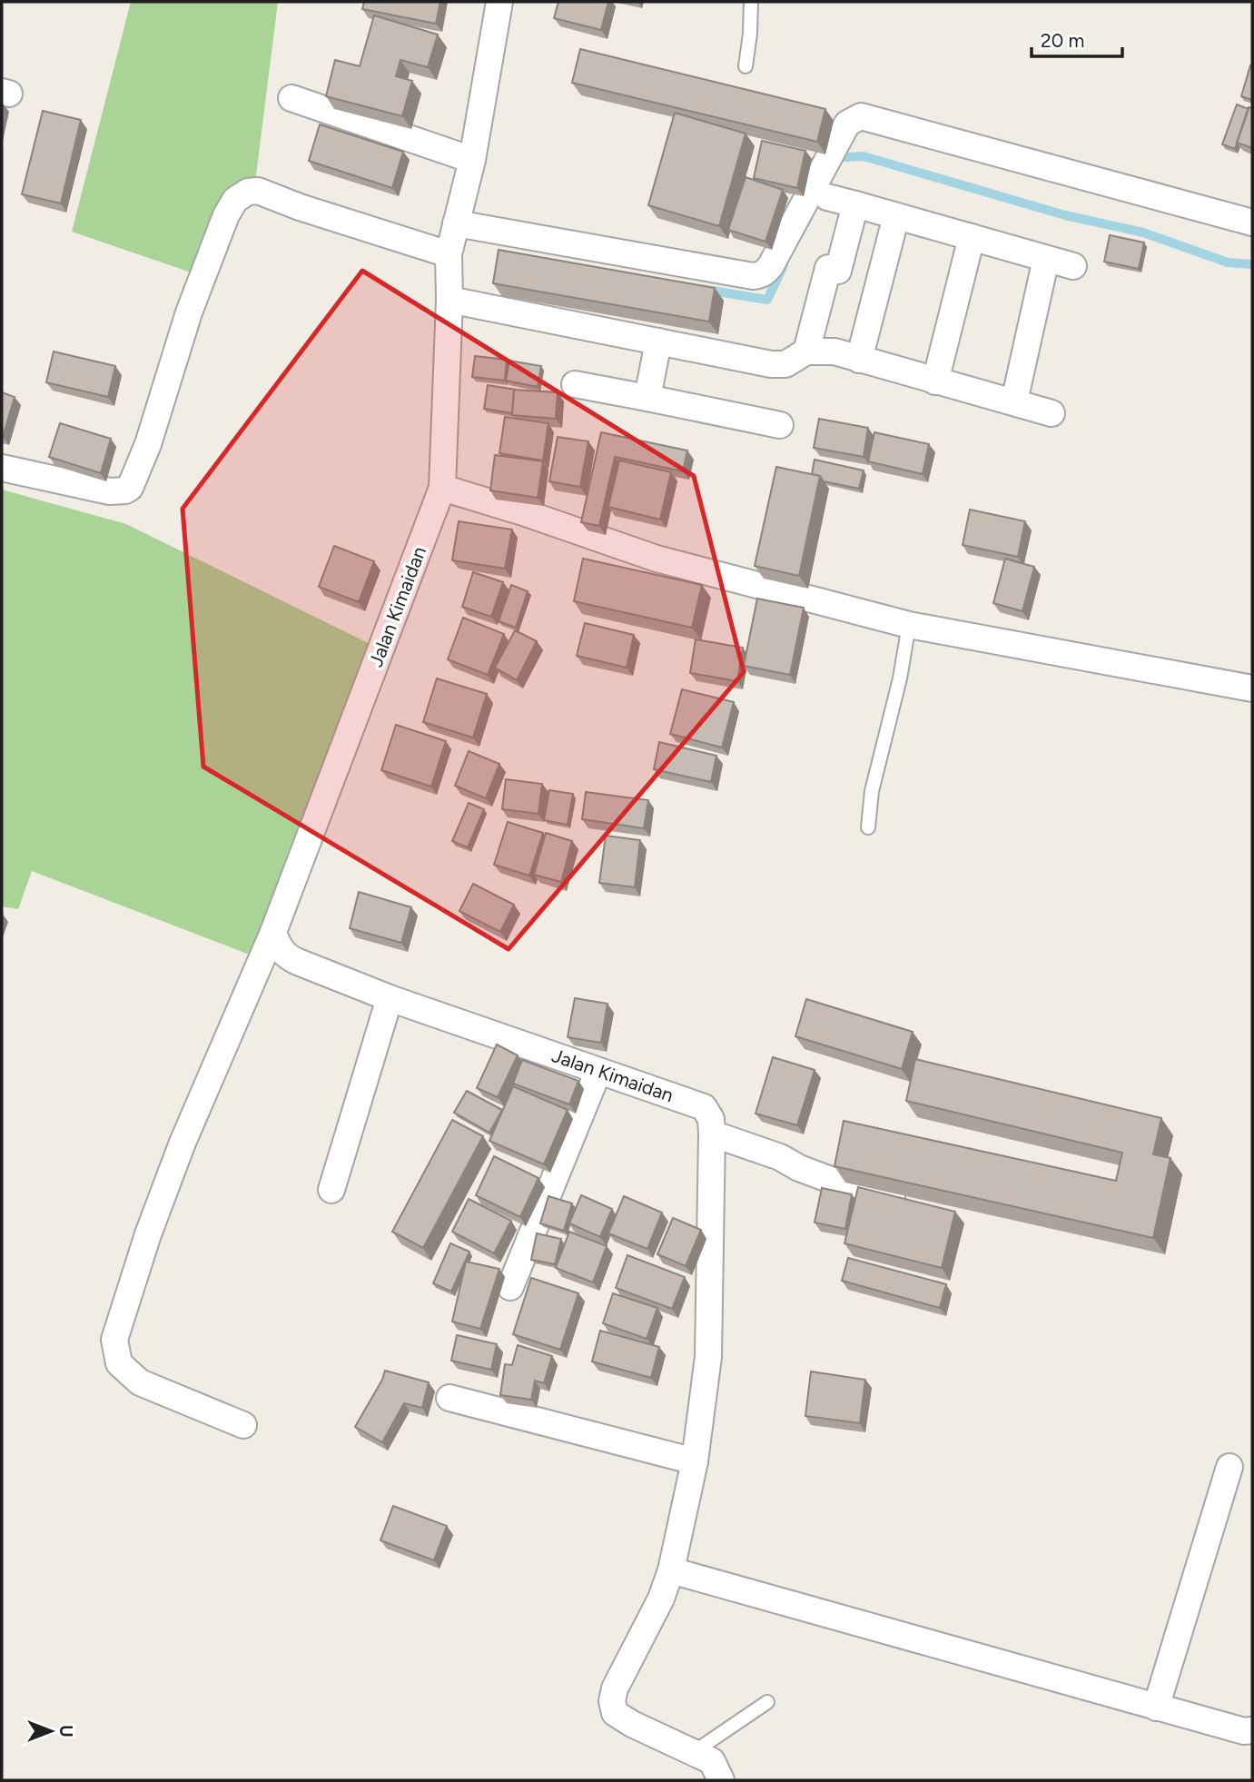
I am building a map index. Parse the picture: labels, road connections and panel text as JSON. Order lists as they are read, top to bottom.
{
  "streets": {
    "street": ["Jalan Kimaidan"]
  },
  "scale_bar": "20 m",
  "north": "right"
}
